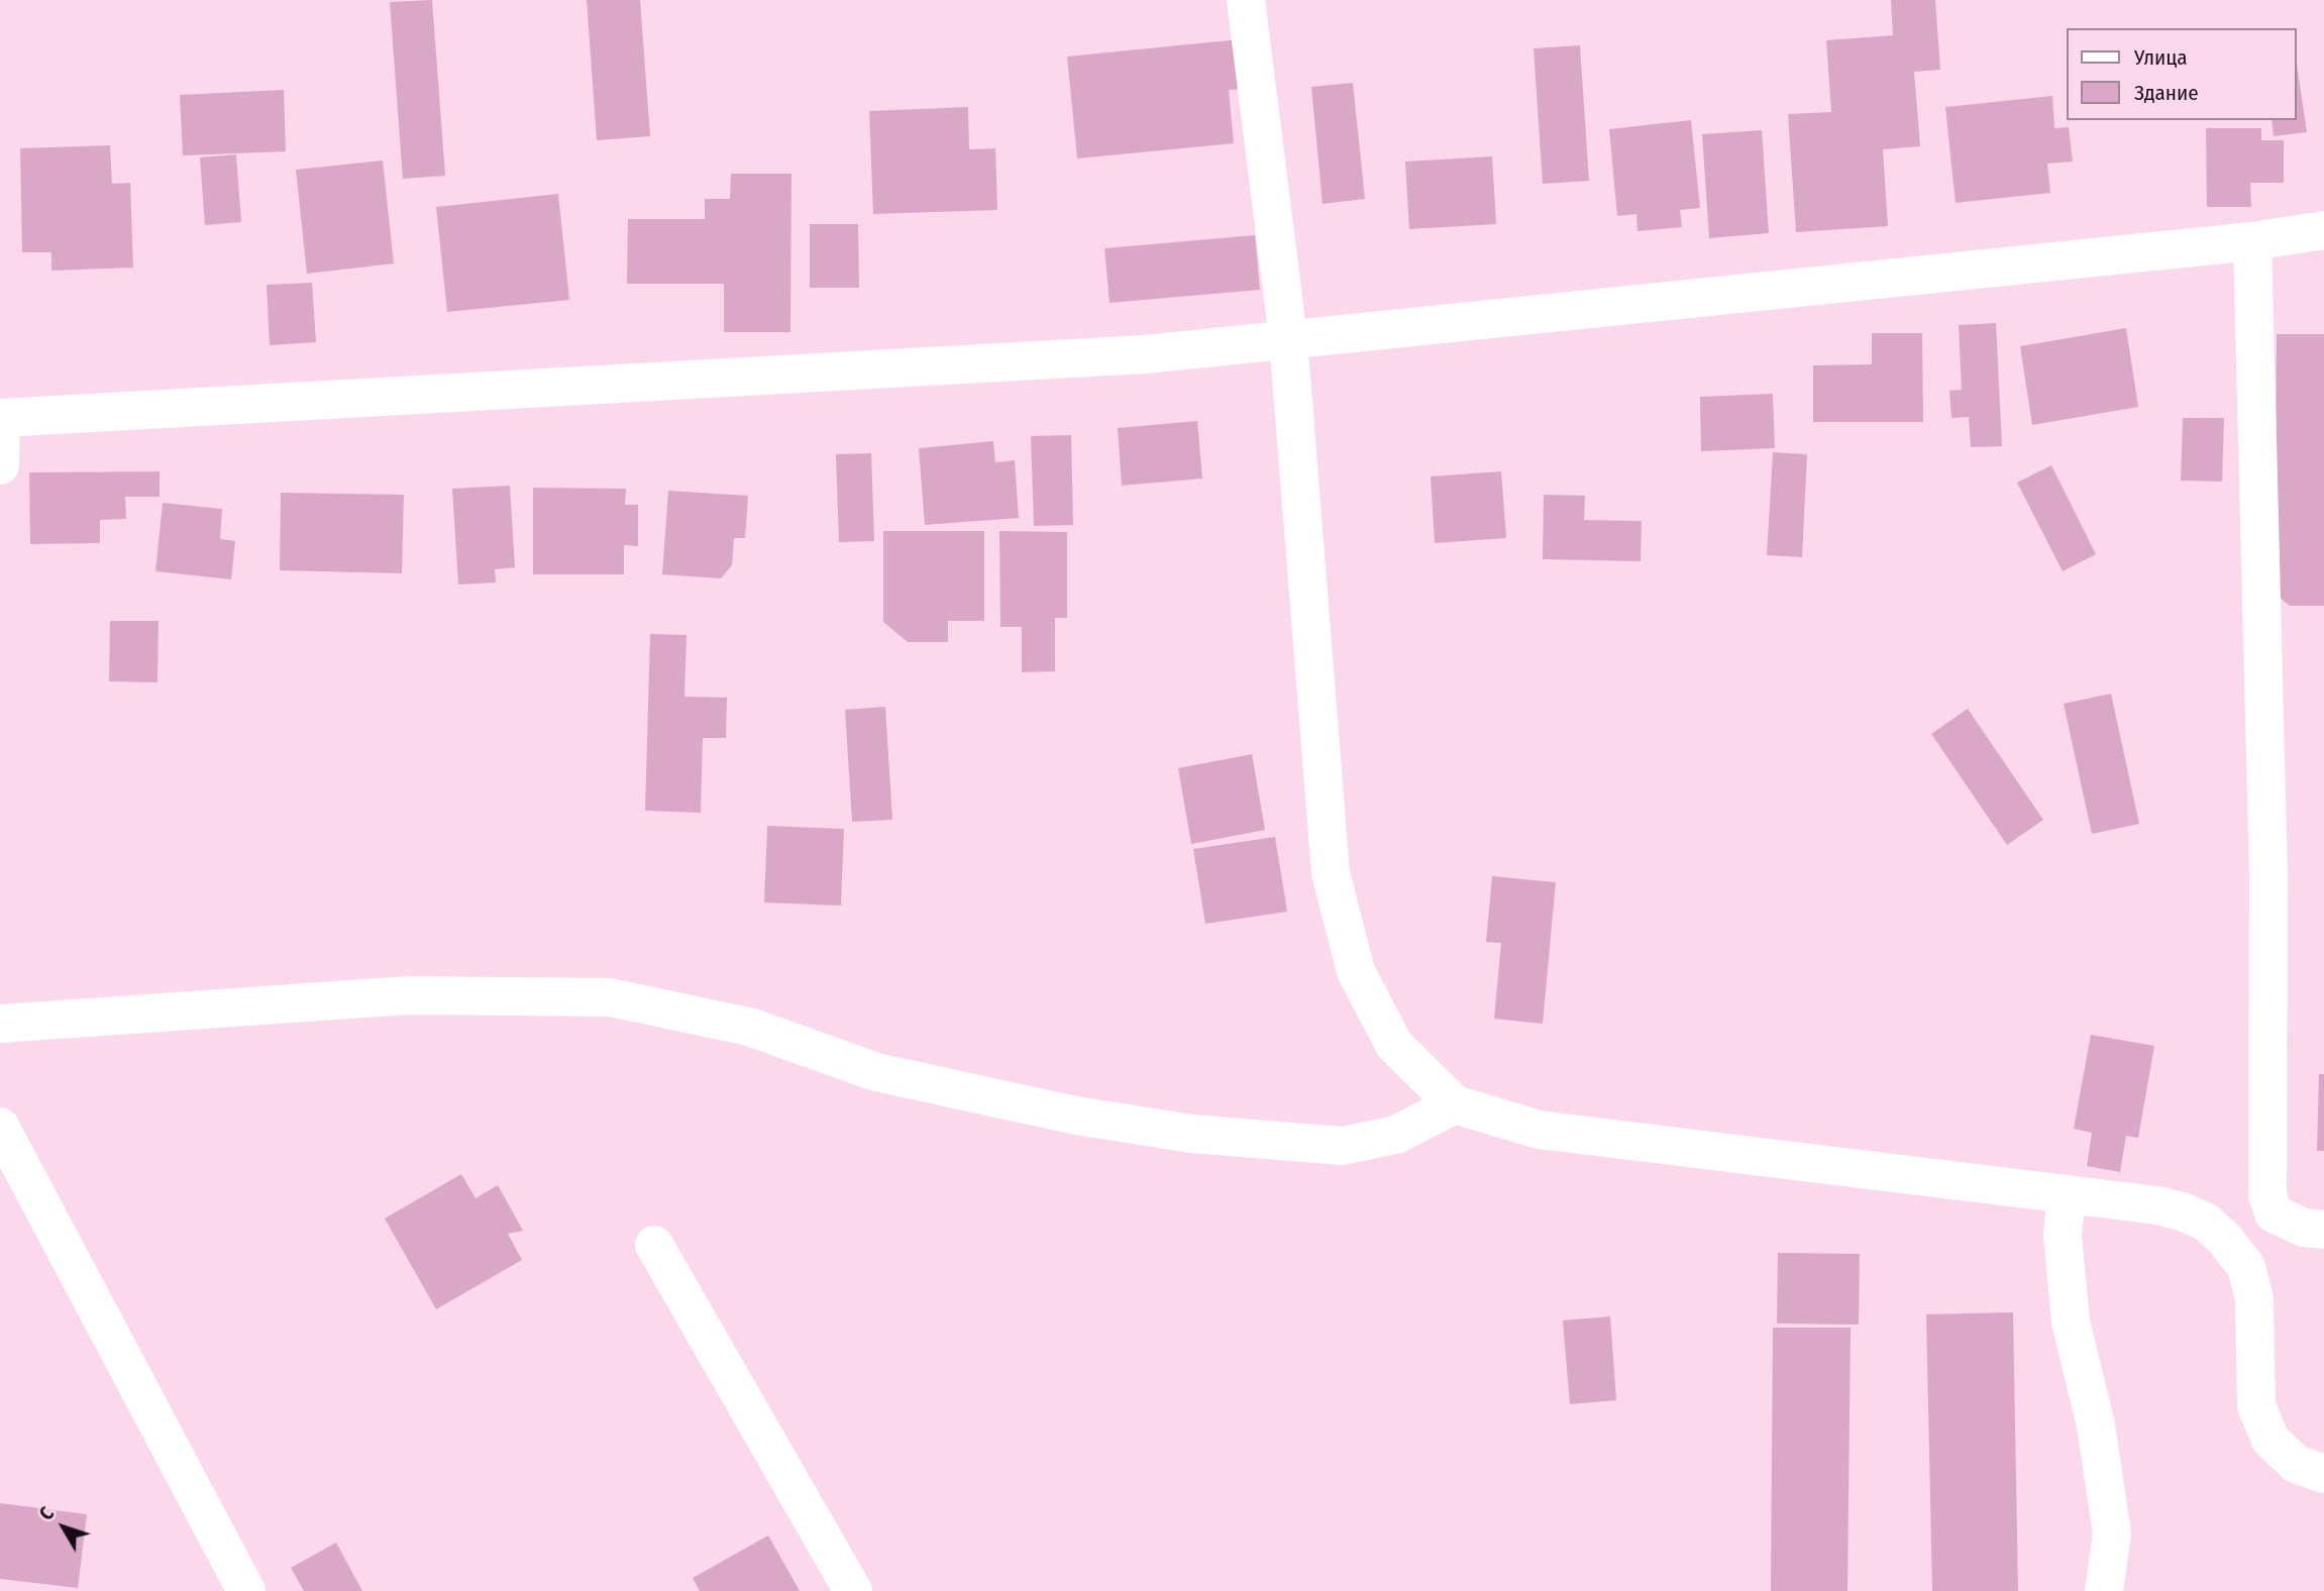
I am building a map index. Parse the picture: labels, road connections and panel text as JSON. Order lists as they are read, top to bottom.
{
  "legend": ["Улица", "Здание"],
  "north": "top left"
}
